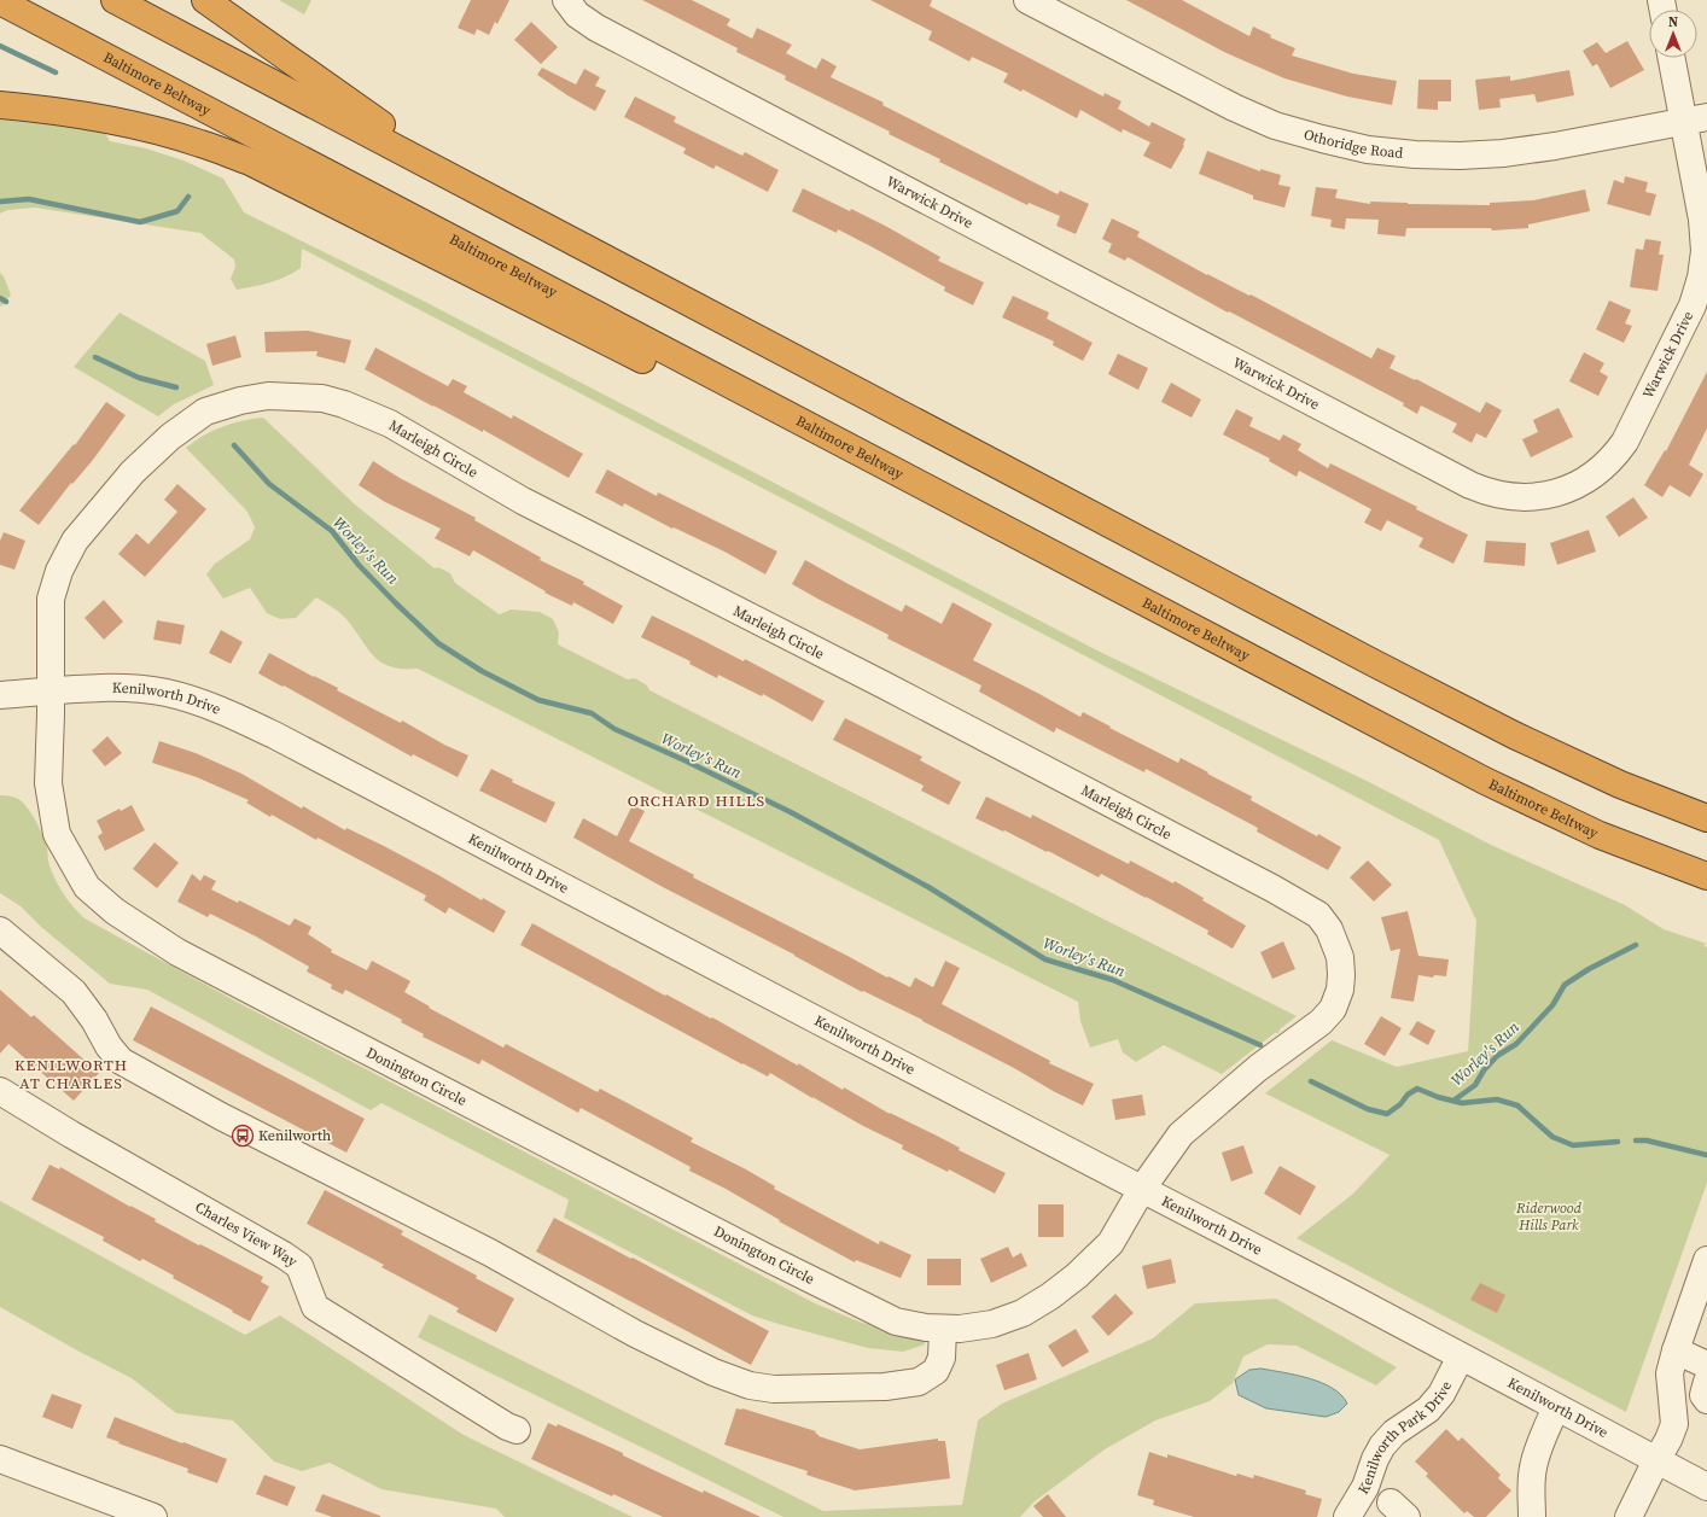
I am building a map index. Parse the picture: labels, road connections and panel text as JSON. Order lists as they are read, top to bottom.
{
  "streets": {
    "highway": ["Baltimore Beltway"],
    "street": [
      "Othoridge Road",
      "Warwick Drive",
      "Marleigh Circle",
      "Kenilworth Drive",
      "Donington Circle",
      "Charles View Way",
      "Kenilworth Park Drive"
    ]
  },
  "crossings": [
    ["Othoridge Road", "Warwick Drive"],
    ["Marleigh Circle", "Kenilworth Drive"],
    ["Marleigh Circle", "Donington Circle"],
    ["Kenilworth Drive", "Donington Circle"],
    ["Kenilworth Drive", "Kenilworth Park Drive"]
  ],
  "districts": ["ORCHARD HILLS", "KENILWORTH AT CHARLES"],
  "water": ["Worley's Run"],
  "parks": ["Riderwood Hills Park"],
  "places": {
    "bus stop": ["Kenilworth"]
  },
  "north": "top"
}
